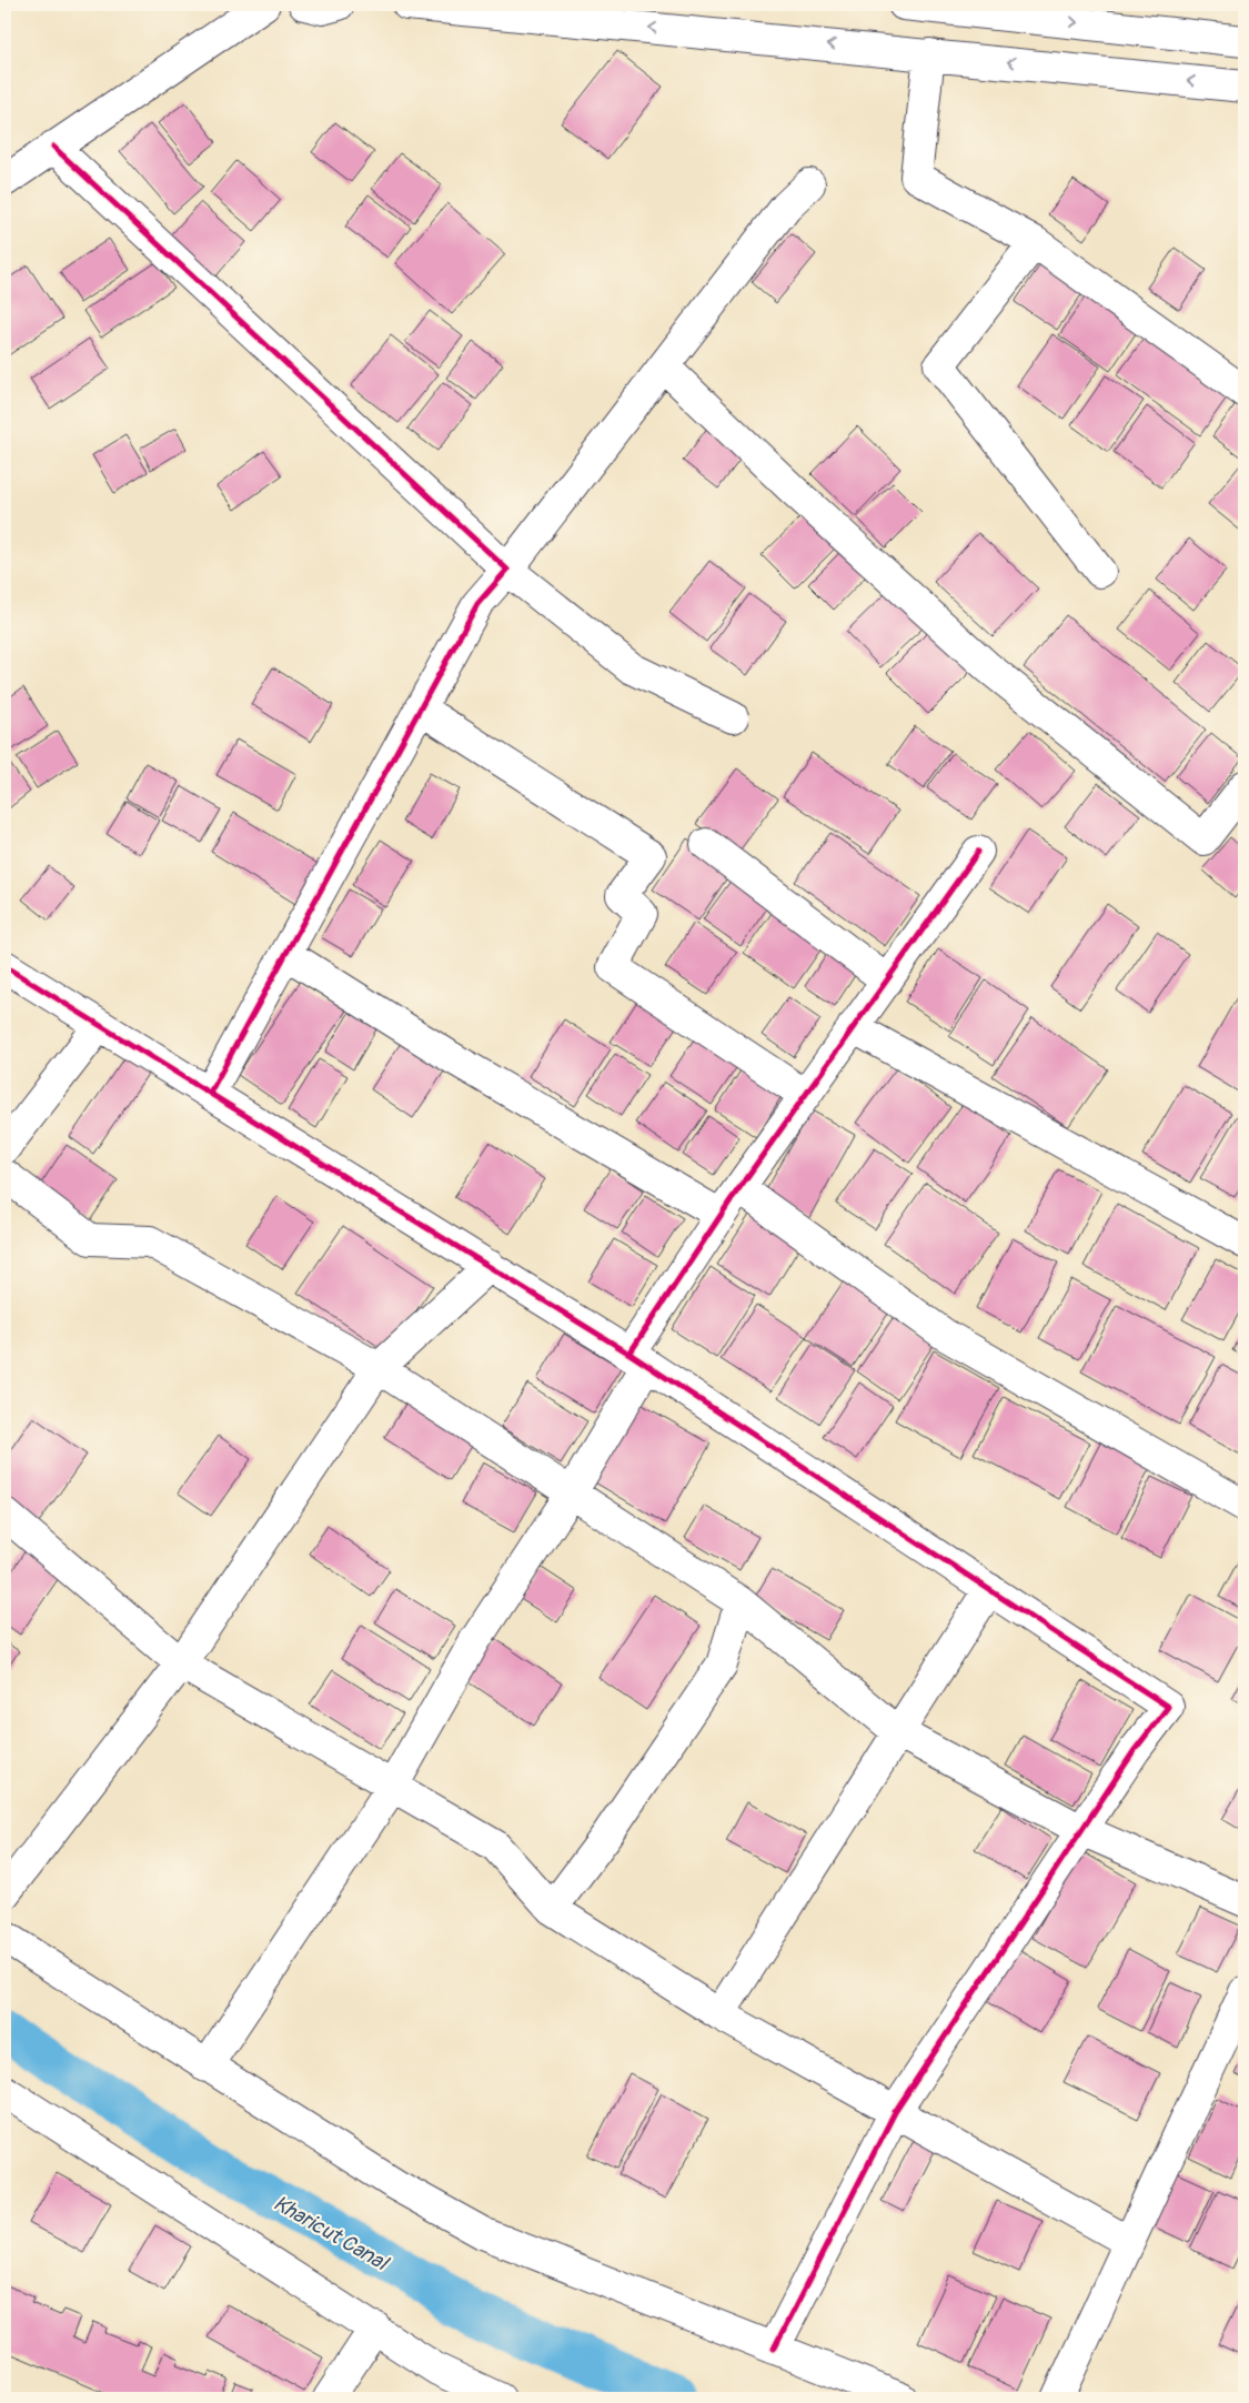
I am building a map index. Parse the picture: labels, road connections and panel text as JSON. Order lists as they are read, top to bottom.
{
  "water": ["Kharicut Canal"]
}
